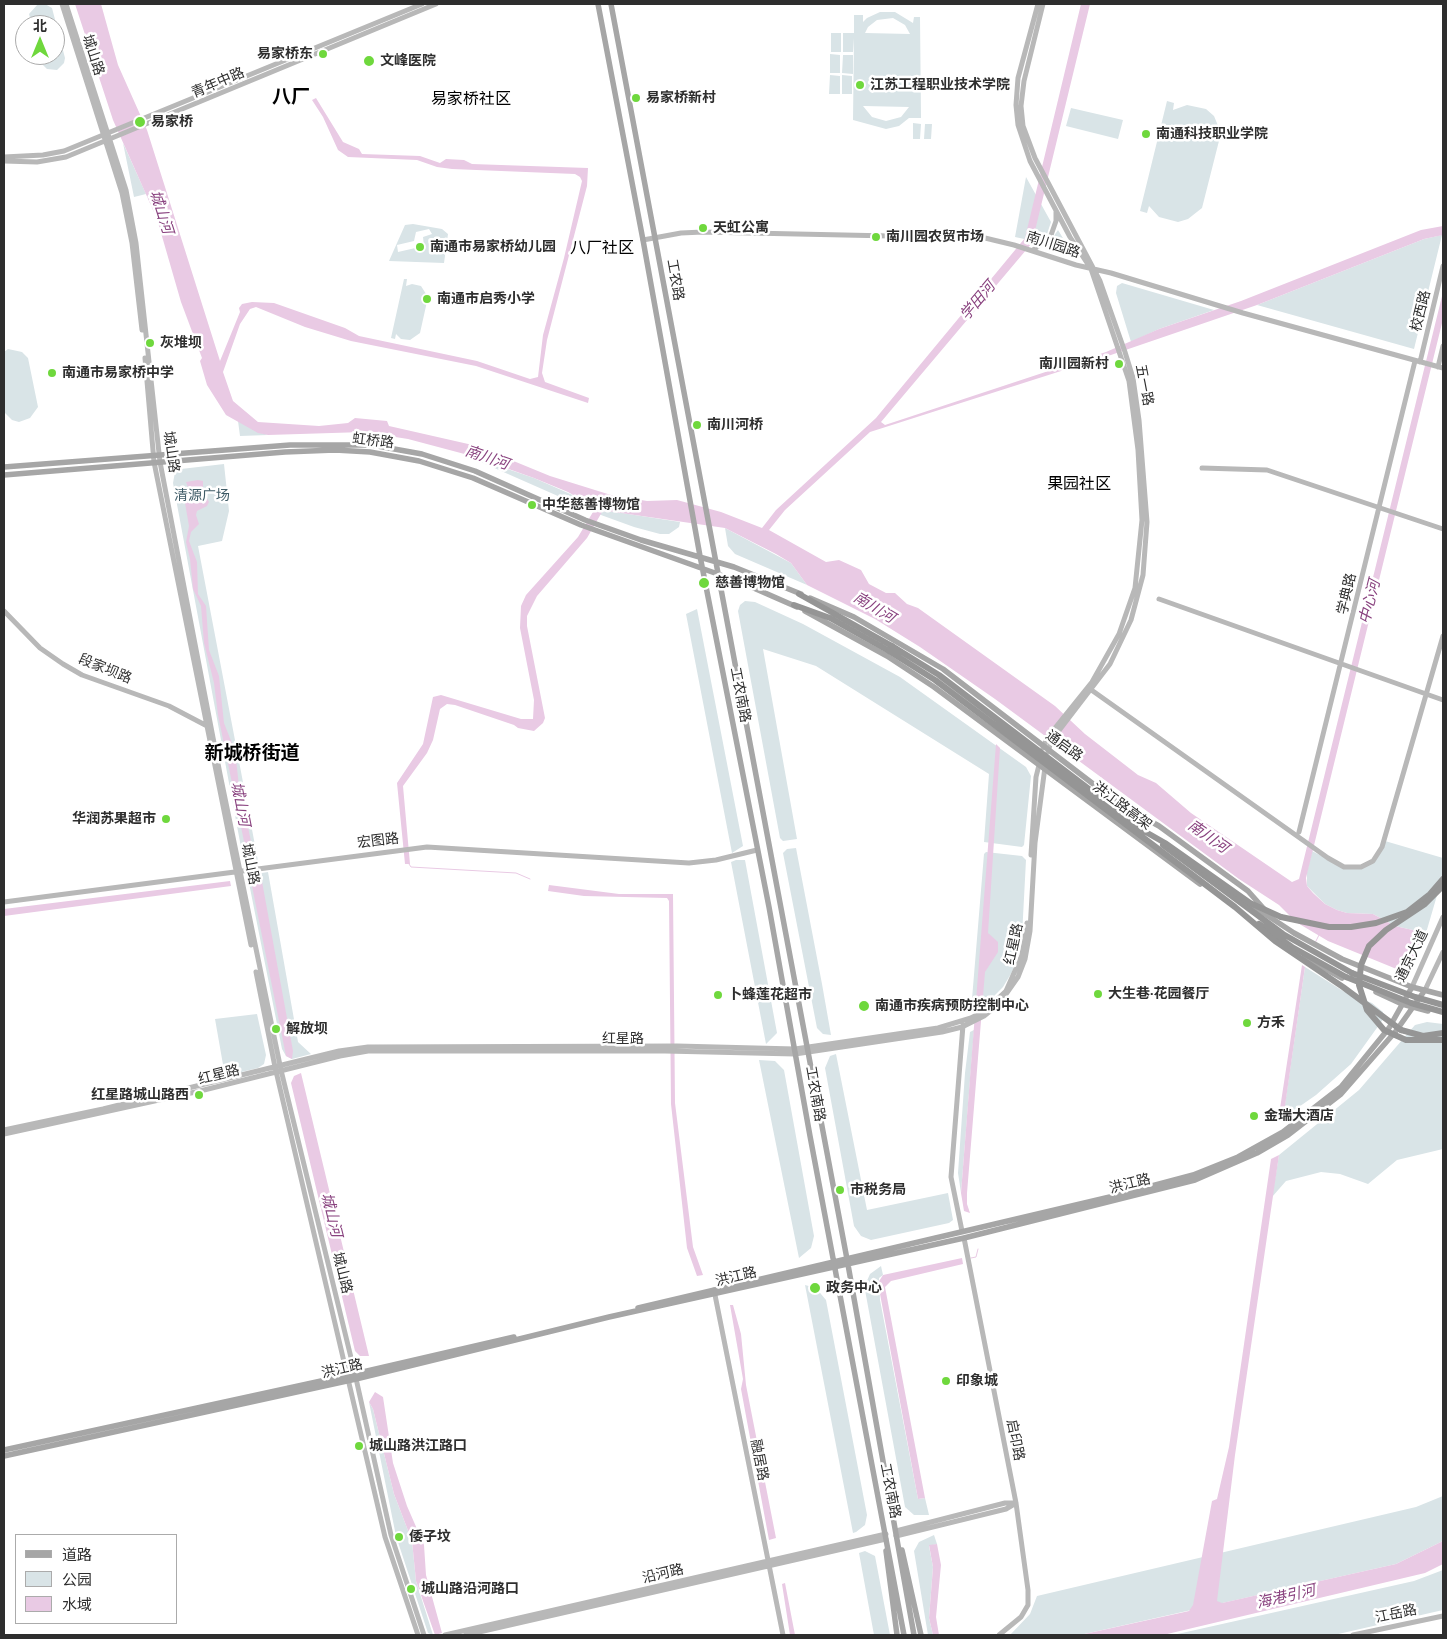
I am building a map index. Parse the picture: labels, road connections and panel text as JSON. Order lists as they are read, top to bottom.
{
  "streets": {
    "highway": ["洪江路高架"],
    "main road": [
      "城山路",
      "青年中路",
      "南川园路",
      "工农路",
      "校西路",
      "五一路",
      "虹桥路",
      "学典路",
      "段家坝路",
      "工农南路",
      "通启路",
      "宏图路",
      "红星路",
      "通京大道",
      "洪江路",
      "启印路",
      "融居路",
      "沿河路",
      "江岳路"
    ]
  },
  "crossings": [
    ["城山路", "青年中路"],
    ["城山路", "虹桥路"],
    ["城山路", "段家坝路"],
    ["城山路", "宏图路"],
    ["城山路", "红星路"],
    ["城山路", "洪江路"],
    ["南川园路", "工农路"],
    ["南川园路", "校西路"],
    ["南川园路", "五一路"],
    ["南川园路", "学典路"],
    ["工农路", "虹桥路"],
    ["工农路", "工农南路"],
    ["工农路", "通启路"],
    ["校西路", "学典路"],
    ["五一路", "通启路"],
    ["五一路", "红星路"],
    ["虹桥路", "工农南路"],
    ["虹桥路", "通启路"],
    ["工农南路", "通启路"],
    ["工农南路", "宏图路"],
    ["工农南路", "红星路"],
    ["工农南路", "洪江路"],
    ["工农南路", "沿河路"],
    ["通启路", "洪江路高架"],
    ["通启路", "通京大道"],
    ["红星路", "启印路"],
    ["通京大道", "洪江路"],
    ["洪江路", "启印路"],
    ["洪江路", "融居路"],
    ["融居路", "沿河路"]
  ],
  "districts": [
    "八厂",
    "易家桥社区",
    "八厂社区",
    "果园社区",
    "新城桥街道"
  ],
  "water": [
    "城山河",
    "学田河",
    "南川河",
    "中心河",
    "海港引河"
  ],
  "parks": ["清源广场"],
  "places": [
    "易家桥东",
    "文峰医院",
    "江苏工程职业技术学院",
    "易家桥新村",
    "易家桥",
    "南通科技职业学院",
    "天虹公寓",
    "南川园农贸市场",
    "南通市易家桥幼儿园",
    "南通市启秀小学",
    "灰堆坝",
    "南川园新村",
    "南通市易家桥中学",
    "南川河桥",
    "中华慈善博物馆",
    "慈善博物馆",
    "华润苏果超市",
    "大生巷·花园餐厅",
    "卜蜂莲花超市",
    "南通市疾病预防控制中心",
    "方禾",
    "解放坝",
    "红星路城山路西",
    "金瑞大酒店",
    "市税务局",
    "政务中心",
    "印象城",
    "城山路洪江路口",
    "倭子坟",
    "城山路沿河路口"
  ],
  "legend": ["道路", "公园", "水域"],
  "north": "top"
}
